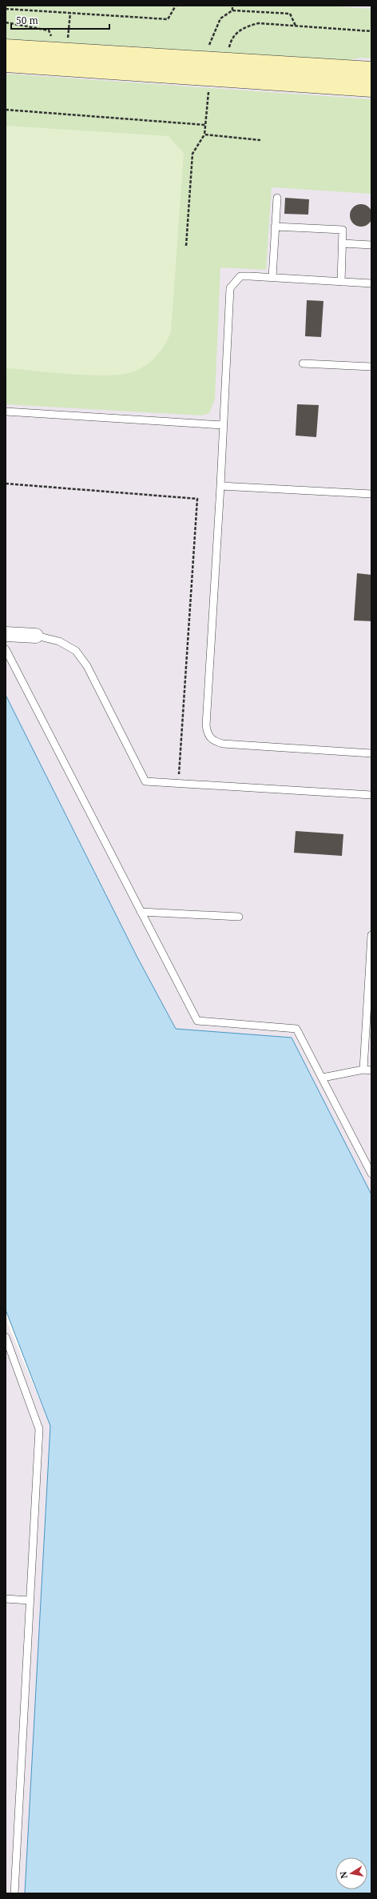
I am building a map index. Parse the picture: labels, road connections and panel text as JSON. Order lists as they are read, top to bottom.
{
  "scale_bar": "50 m",
  "north": "left"
}
